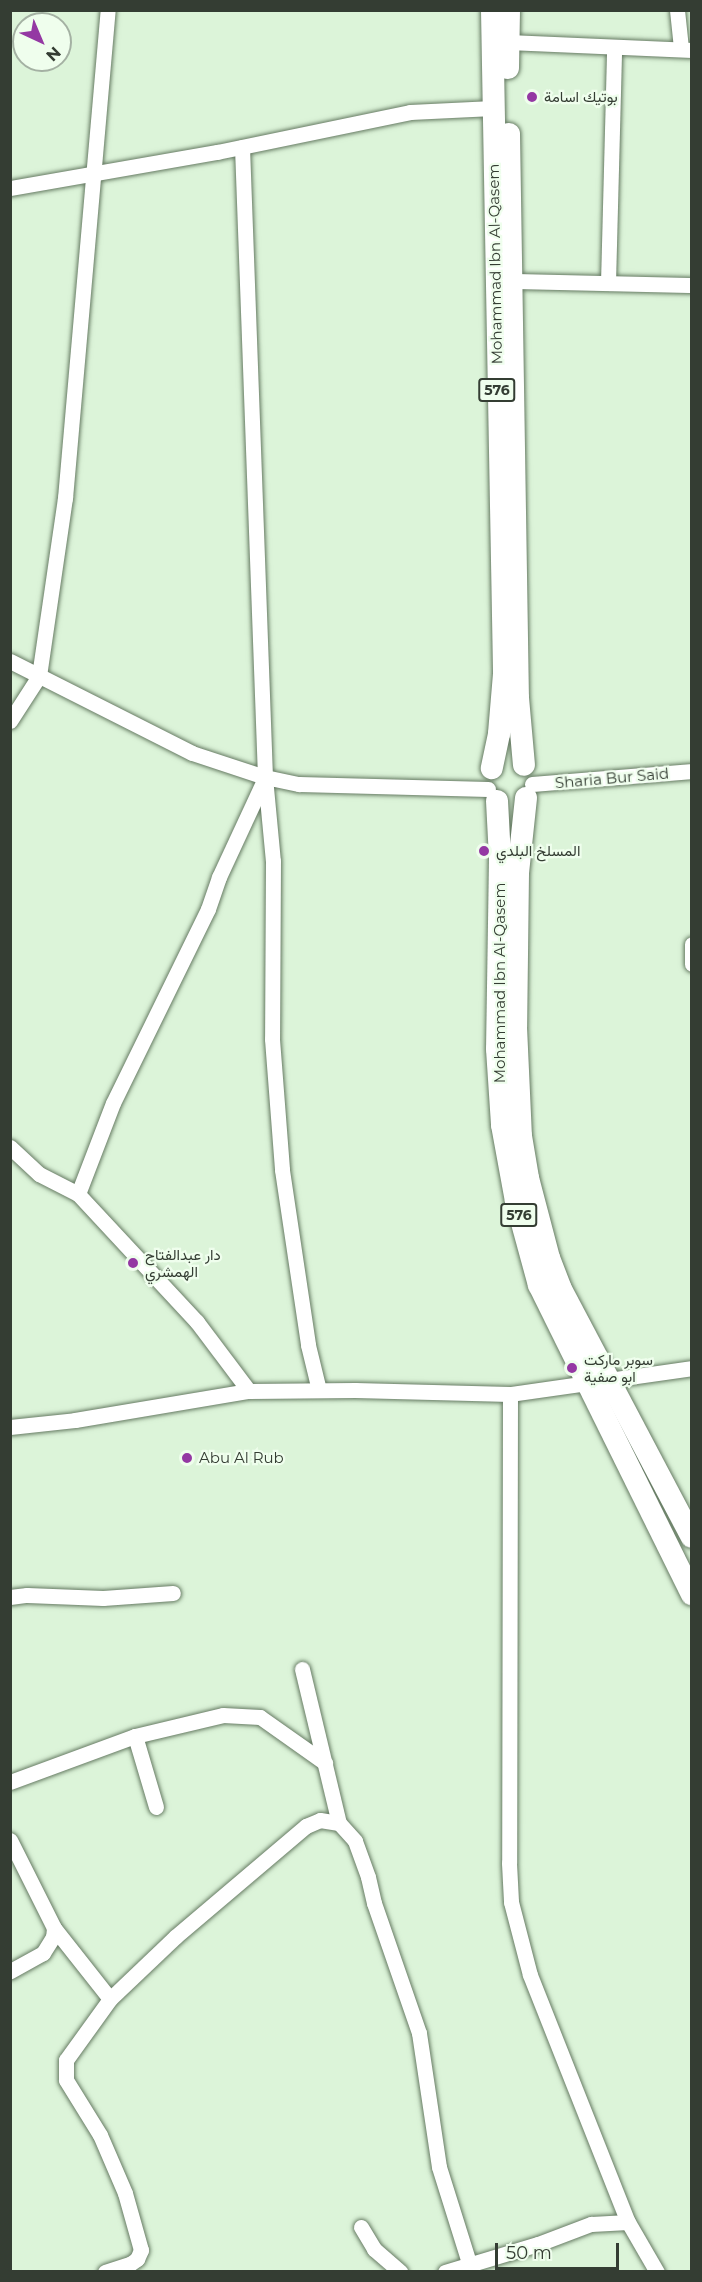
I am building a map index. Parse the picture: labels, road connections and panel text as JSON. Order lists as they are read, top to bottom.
{
  "streets": {
    "main road": ["Mohammad Ibn Al-Qasem", "576"],
    "street": ["Sharia Bur Said"]
  },
  "crossings": [
    ["Mohammad Ibn Al-Qasem", "Sharia Bur Said"]
  ],
  "places": [
    "بوتيك اسامة",
    "المسلخ البلدي",
    "دار عبدالفتاح الهمشري",
    "سوبر ماركت ابو صفية",
    "Abu Al Rub"
  ],
  "scale_bar": "50 m",
  "north": "bottom right"
}
